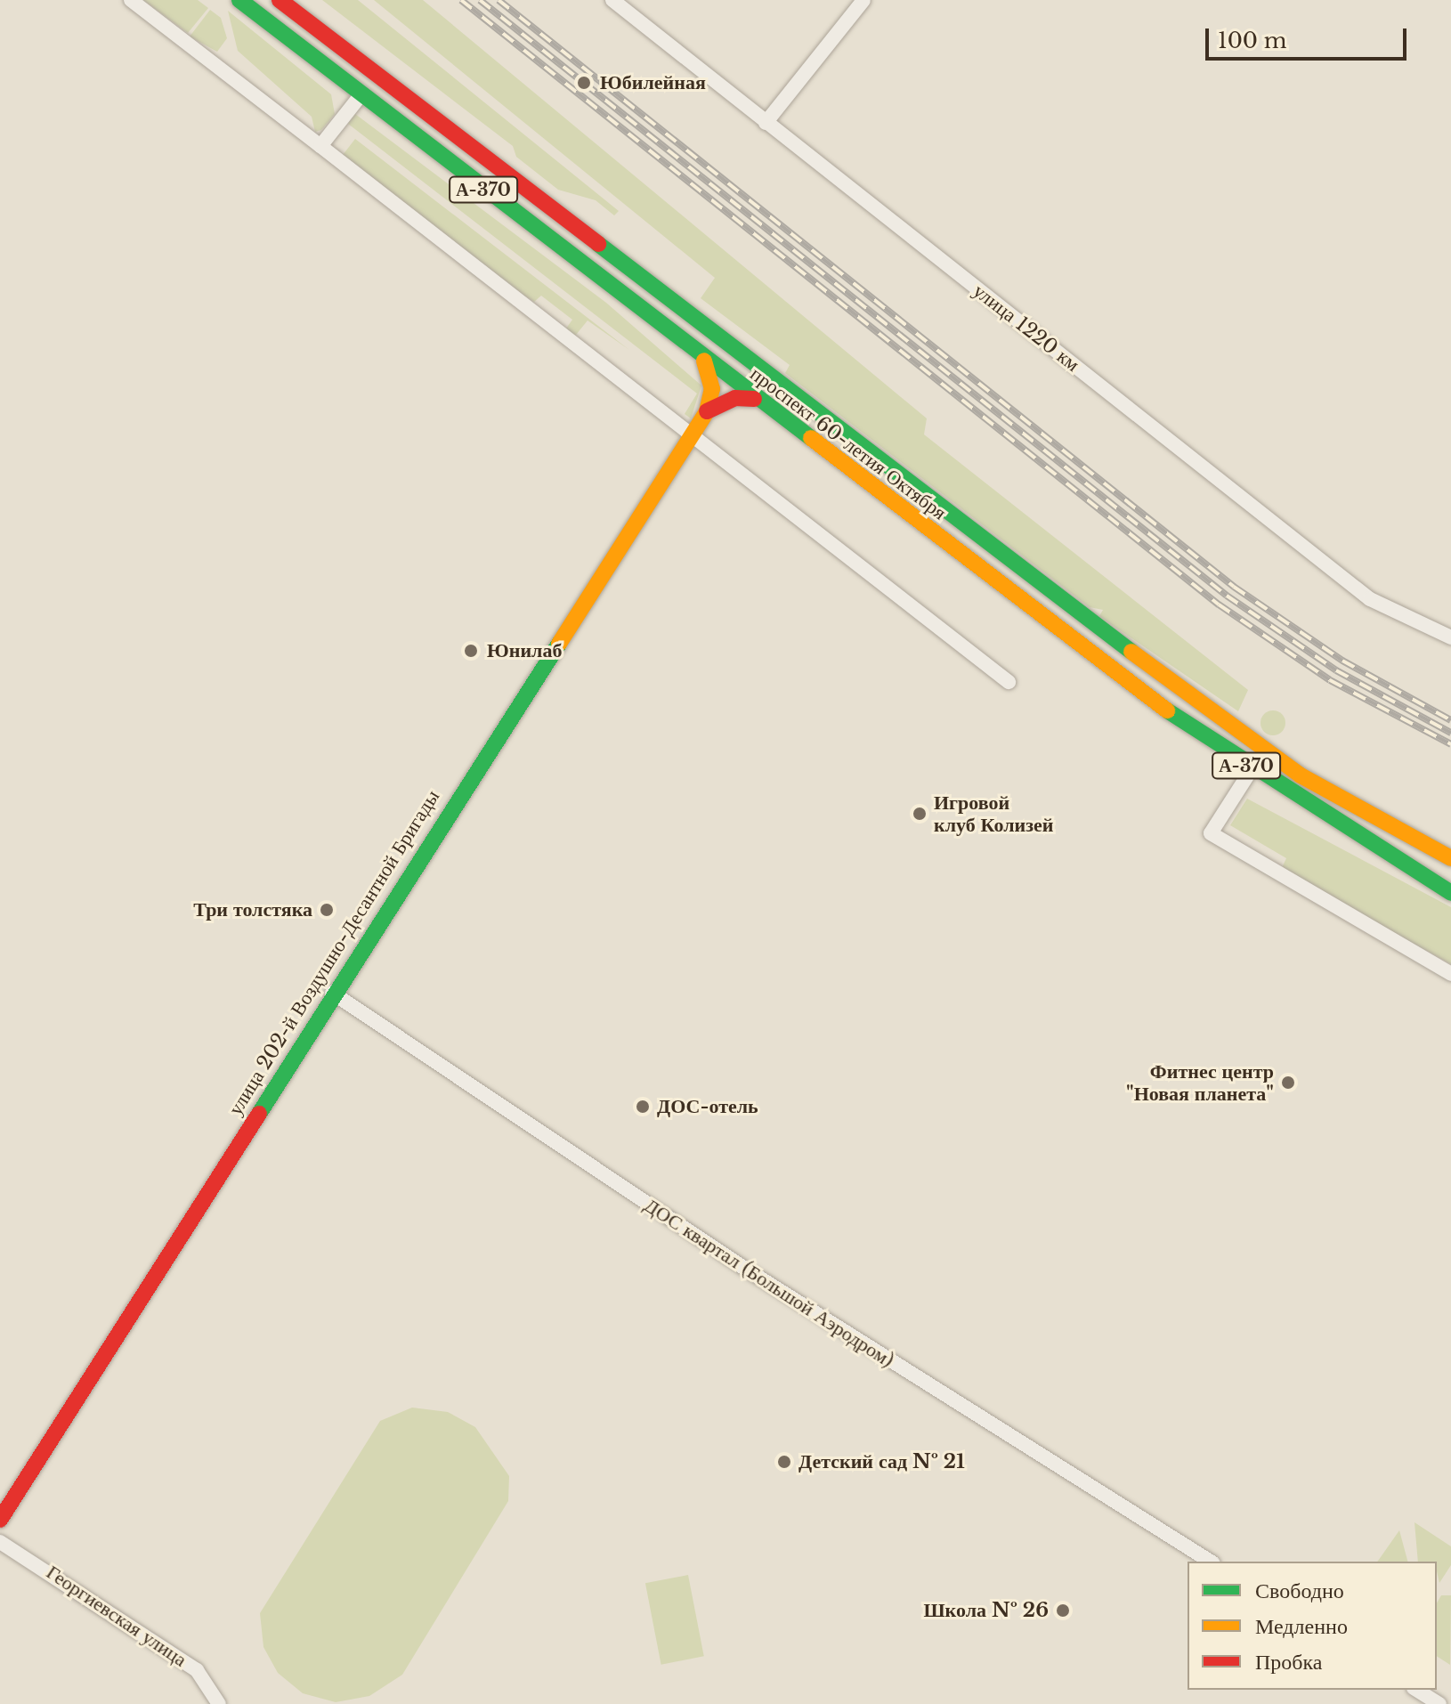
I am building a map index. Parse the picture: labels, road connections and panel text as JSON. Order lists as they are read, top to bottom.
{
  "streets": {
    "main road": ["А-370", "проспект 60-летия Октября", "улица 202-й Воздушно-Десантной Бригады"],
    "street": ["улица 1220 км", "ДОС квартал (Большой Аэродром)", "Георгиевская улица"]
  },
  "crossings": [
    ["улица 202-й Воздушно-Десантной Бригады", "ДОС квартал (Большой Аэродром)"]
  ],
  "places": [
    "Юбилейная",
    "Юнилаб",
    "Игровой клуб Колизей",
    "Три толстяка",
    "Фитнес центр \"Новая планета\"",
    "ДОС-отель",
    "Детский сад № 21",
    "Школа № 26"
  ],
  "legend": ["Свободно", "Медленно", "Пробка"],
  "scale_bar": "100 m"
}
